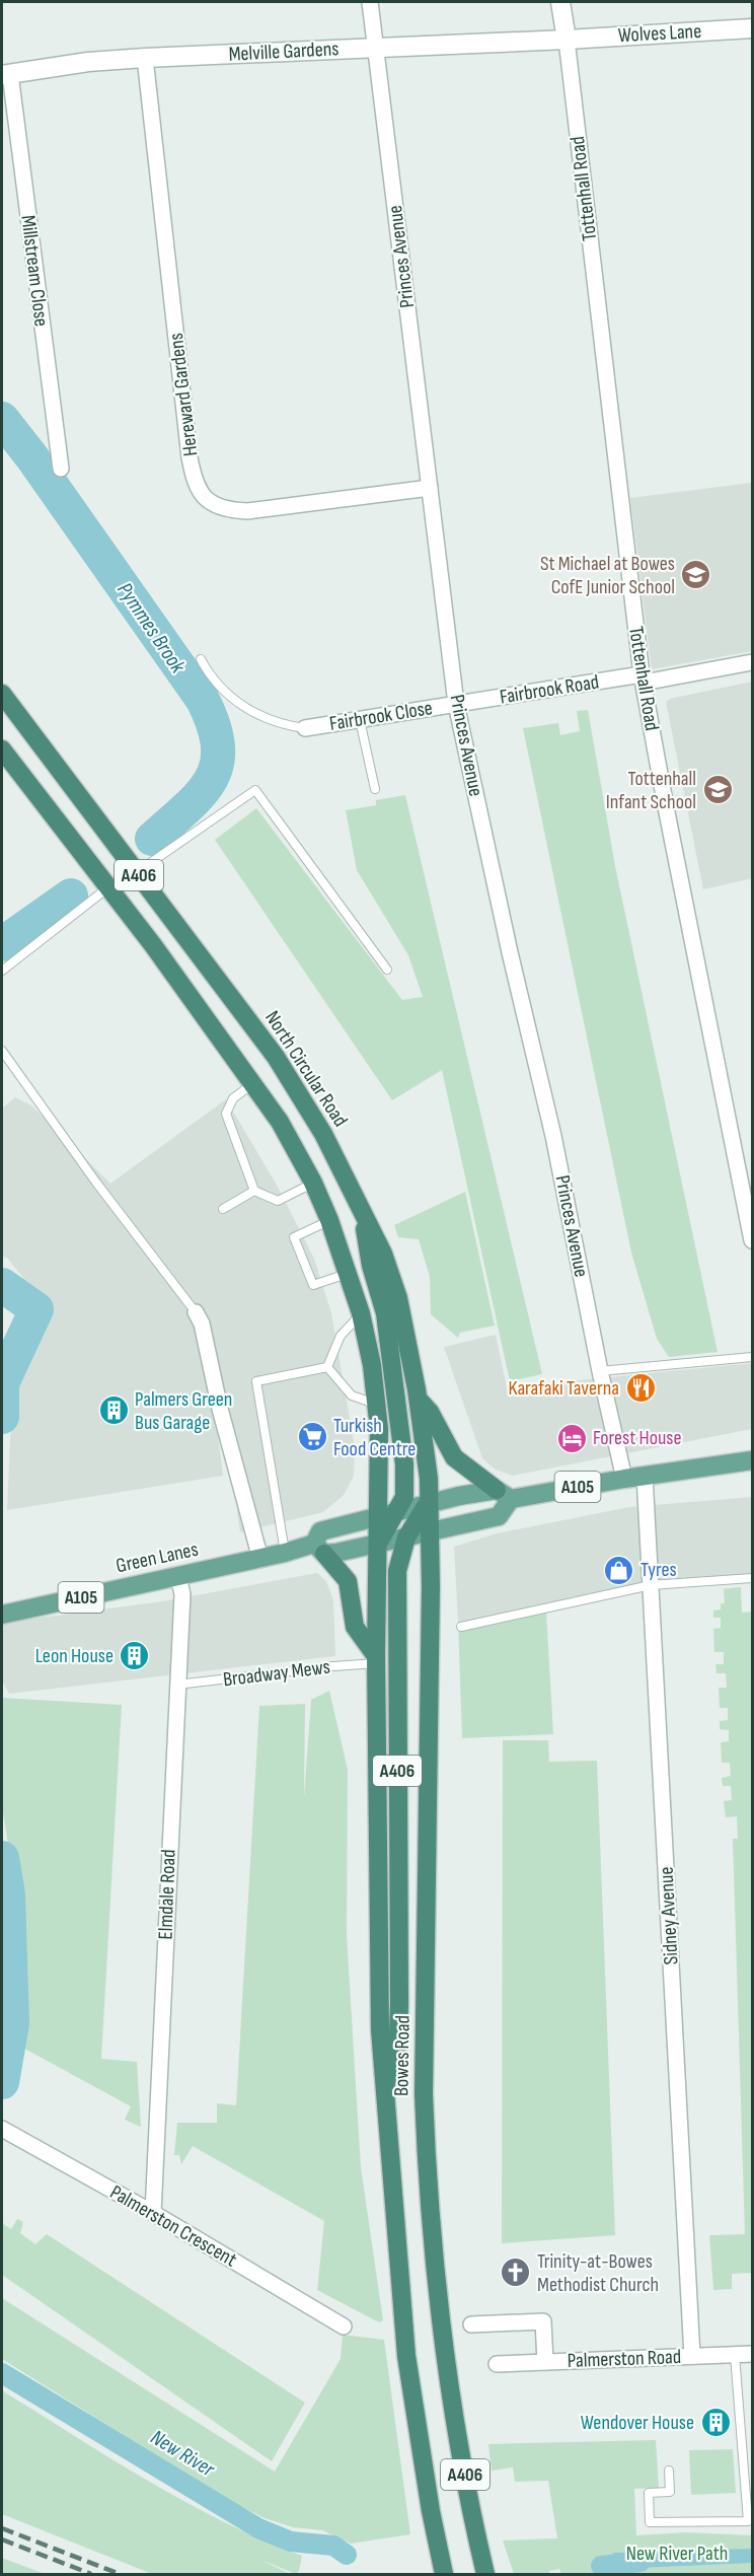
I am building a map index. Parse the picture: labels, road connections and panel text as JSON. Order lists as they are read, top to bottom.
{
  "streets": {
    "highway": ["A406", "North Circular Road", "Bowes Road"],
    "main road": ["A105", "Green Lanes"],
    "street": [
      "Wolves Lane",
      "Melville Gardens",
      "Tottenhall Road",
      "Princes Avenue",
      "Millstream Close",
      "Hereward Gardens",
      "Fairbrook Road",
      "Fairbrook Close",
      "Elmdale Road",
      "Sidney Avenue",
      "Palmerston Crescent",
      "Palmerston Road"
    ],
    "lane": ["Broadway Mews"]
  },
  "crossings": [
    ["Wolves Lane", "Melville Gardens"],
    ["Wolves Lane", "Tottenhall Road"],
    ["Melville Gardens", "Tottenhall Road"],
    ["Melville Gardens", "Princes Avenue"],
    ["Melville Gardens", "Millstream Close"],
    ["Melville Gardens", "Hereward Gardens"],
    ["Tottenhall Road", "Fairbrook Road"],
    ["Princes Avenue", "Hereward Gardens"],
    ["Princes Avenue", "Fairbrook Road"],
    ["Princes Avenue", "Fairbrook Close"],
    ["Princes Avenue", "Green Lanes"],
    ["Fairbrook Road", "Fairbrook Close"],
    ["A406", "North Circular Road"],
    ["A406", "Green Lanes"],
    ["A406", "Bowes Road"],
    ["North Circular Road", "Green Lanes"],
    ["North Circular Road", "Bowes Road"],
    ["Green Lanes", "Elmdale Road"],
    ["Green Lanes", "Sidney Avenue"],
    ["Green Lanes", "Bowes Road"],
    ["Broadway Mews", "Elmdale Road"],
    ["Broadway Mews", "Bowes Road"],
    ["Elmdale Road", "Palmerston Crescent"],
    ["Sidney Avenue", "Palmerston Road"]
  ],
  "water": ["Pymmes Brook", "New River"],
  "parks": ["New River Path"],
  "places": {
    "school or university": ["St Michael at Bowes CofE Junior School", "Tottenhall Infant School"],
    "restaurant": ["Karafaki Taverna"],
    "building": ["Palmers Green Bus Garage", "Leon House", "Wendover House"],
    "supermarket": ["Turkish Food Centre"],
    "hotel": ["Forest House"],
    "shop": ["Tyres"],
    "church": ["Trinity-at-Bowes Methodist Church"]
  }
}
